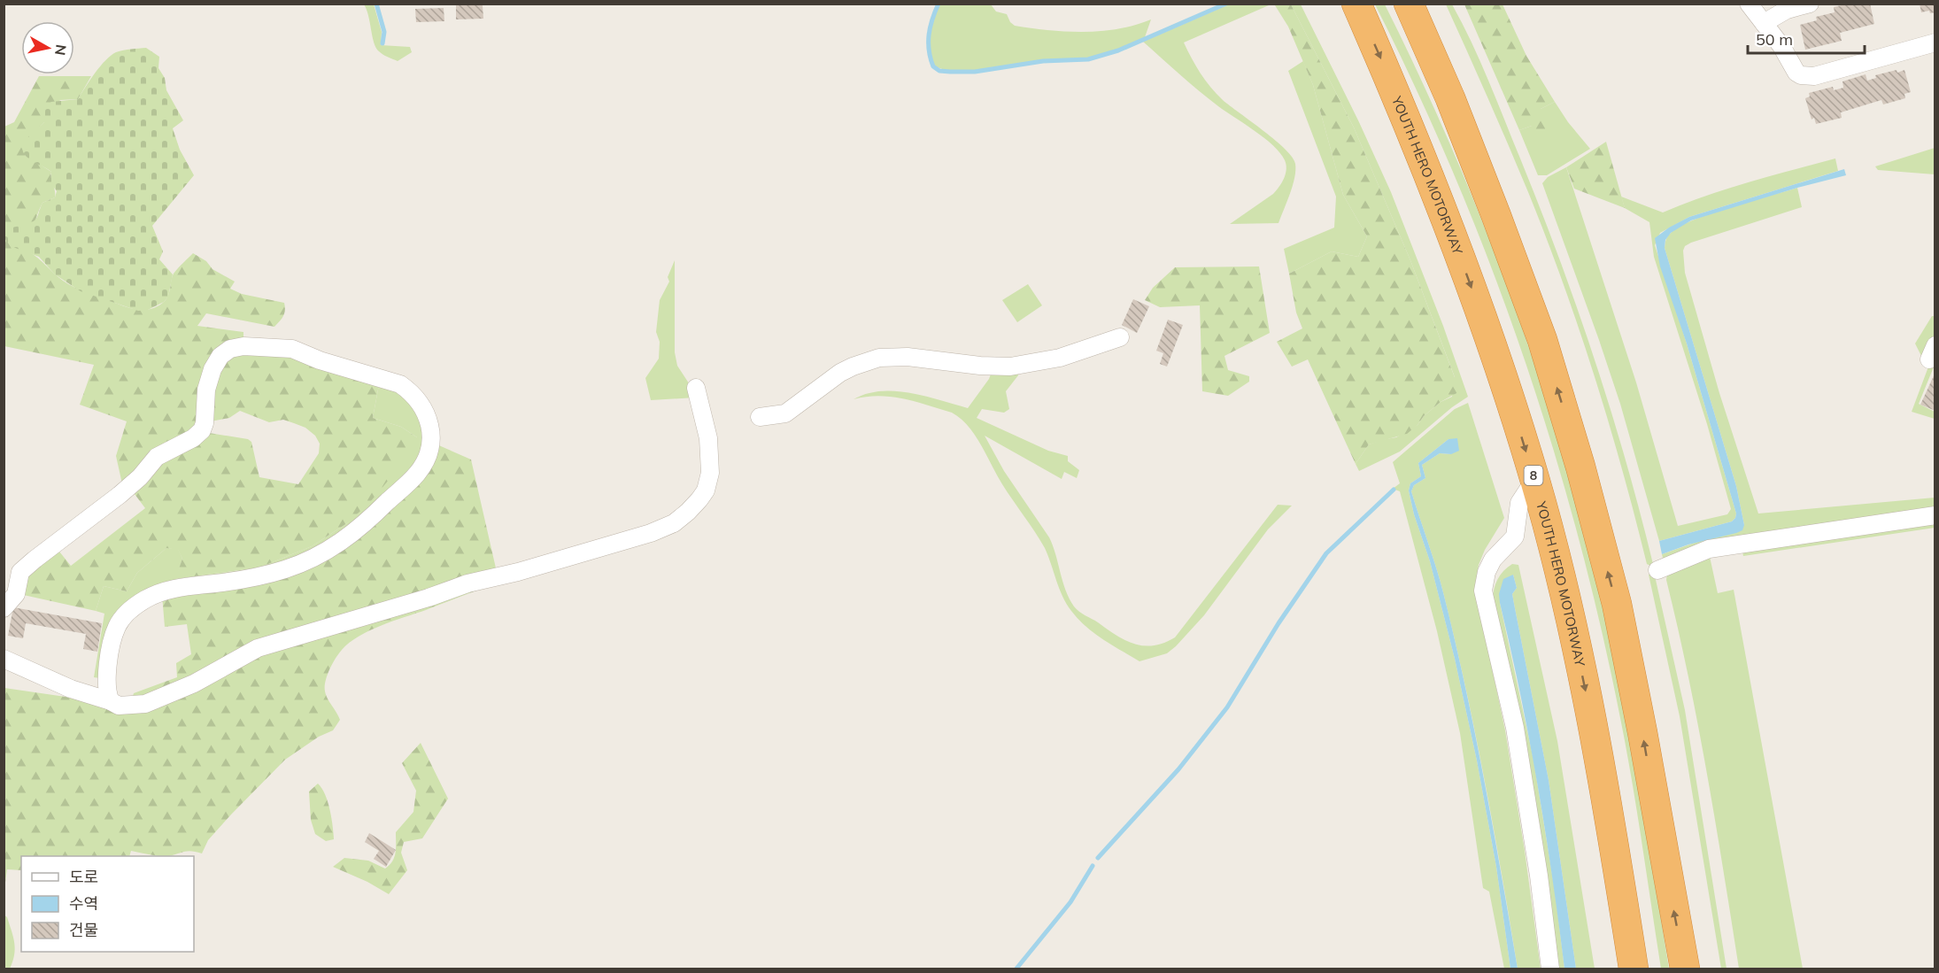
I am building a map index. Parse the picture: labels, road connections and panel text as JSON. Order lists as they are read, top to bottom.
{
  "streets": {
    "highway": ["YOUTH HERO MOTORWAY", "8"]
  },
  "legend": ["도로", "수역", "건물"],
  "scale_bar": "50 m",
  "north": "right"
}
